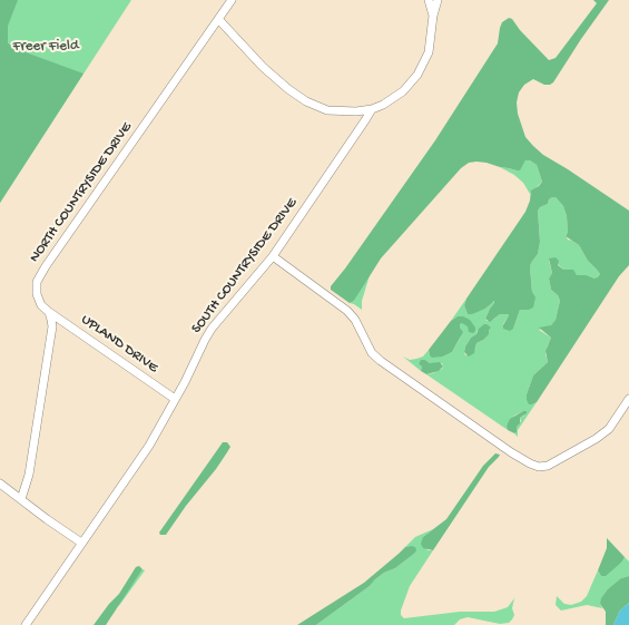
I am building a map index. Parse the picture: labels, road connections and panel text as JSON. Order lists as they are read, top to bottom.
{
  "streets": {
    "street": ["NORTH COUNTRYSIDE DRIVE", "SOUTH COUNTRYSIDE DRIVE", "UPLAND DRIVE"]
  },
  "crossings": [
    ["NORTH COUNTRYSIDE DRIVE", "UPLAND DRIVE"],
    ["SOUTH COUNTRYSIDE DRIVE", "UPLAND DRIVE"]
  ],
  "parks": ["Freer Field"]
}
